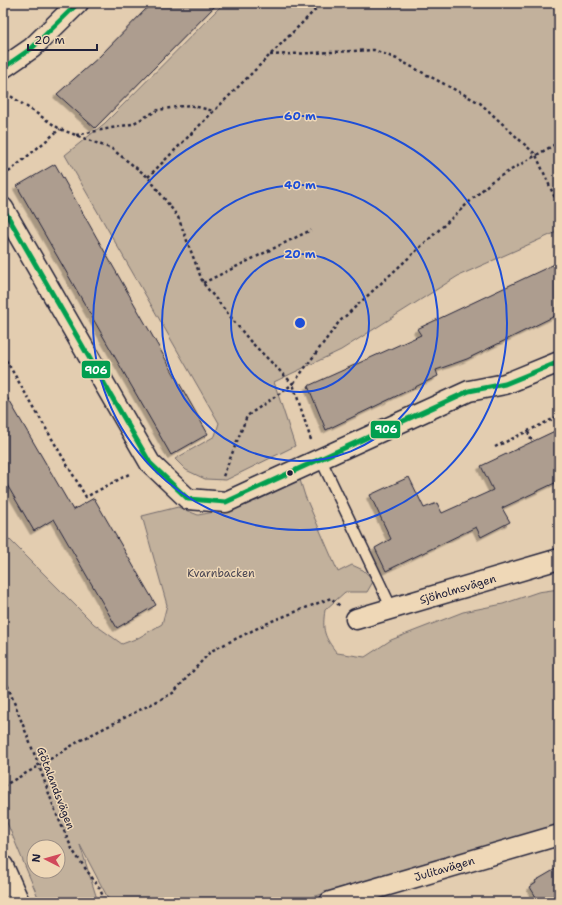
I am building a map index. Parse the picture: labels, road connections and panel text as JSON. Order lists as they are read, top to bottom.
{
  "streets": {
    "street": ["Sjöholmsvägen", "Julitavägen"],
    "path": ["Götalandsvägen"]
  },
  "parks": ["Kvarnbacken"],
  "lines": ["transit line 906"],
  "scale_bar": "20 m",
  "north": "left",
  "rings": ["60 m", "40 m", "20 m"]
}
